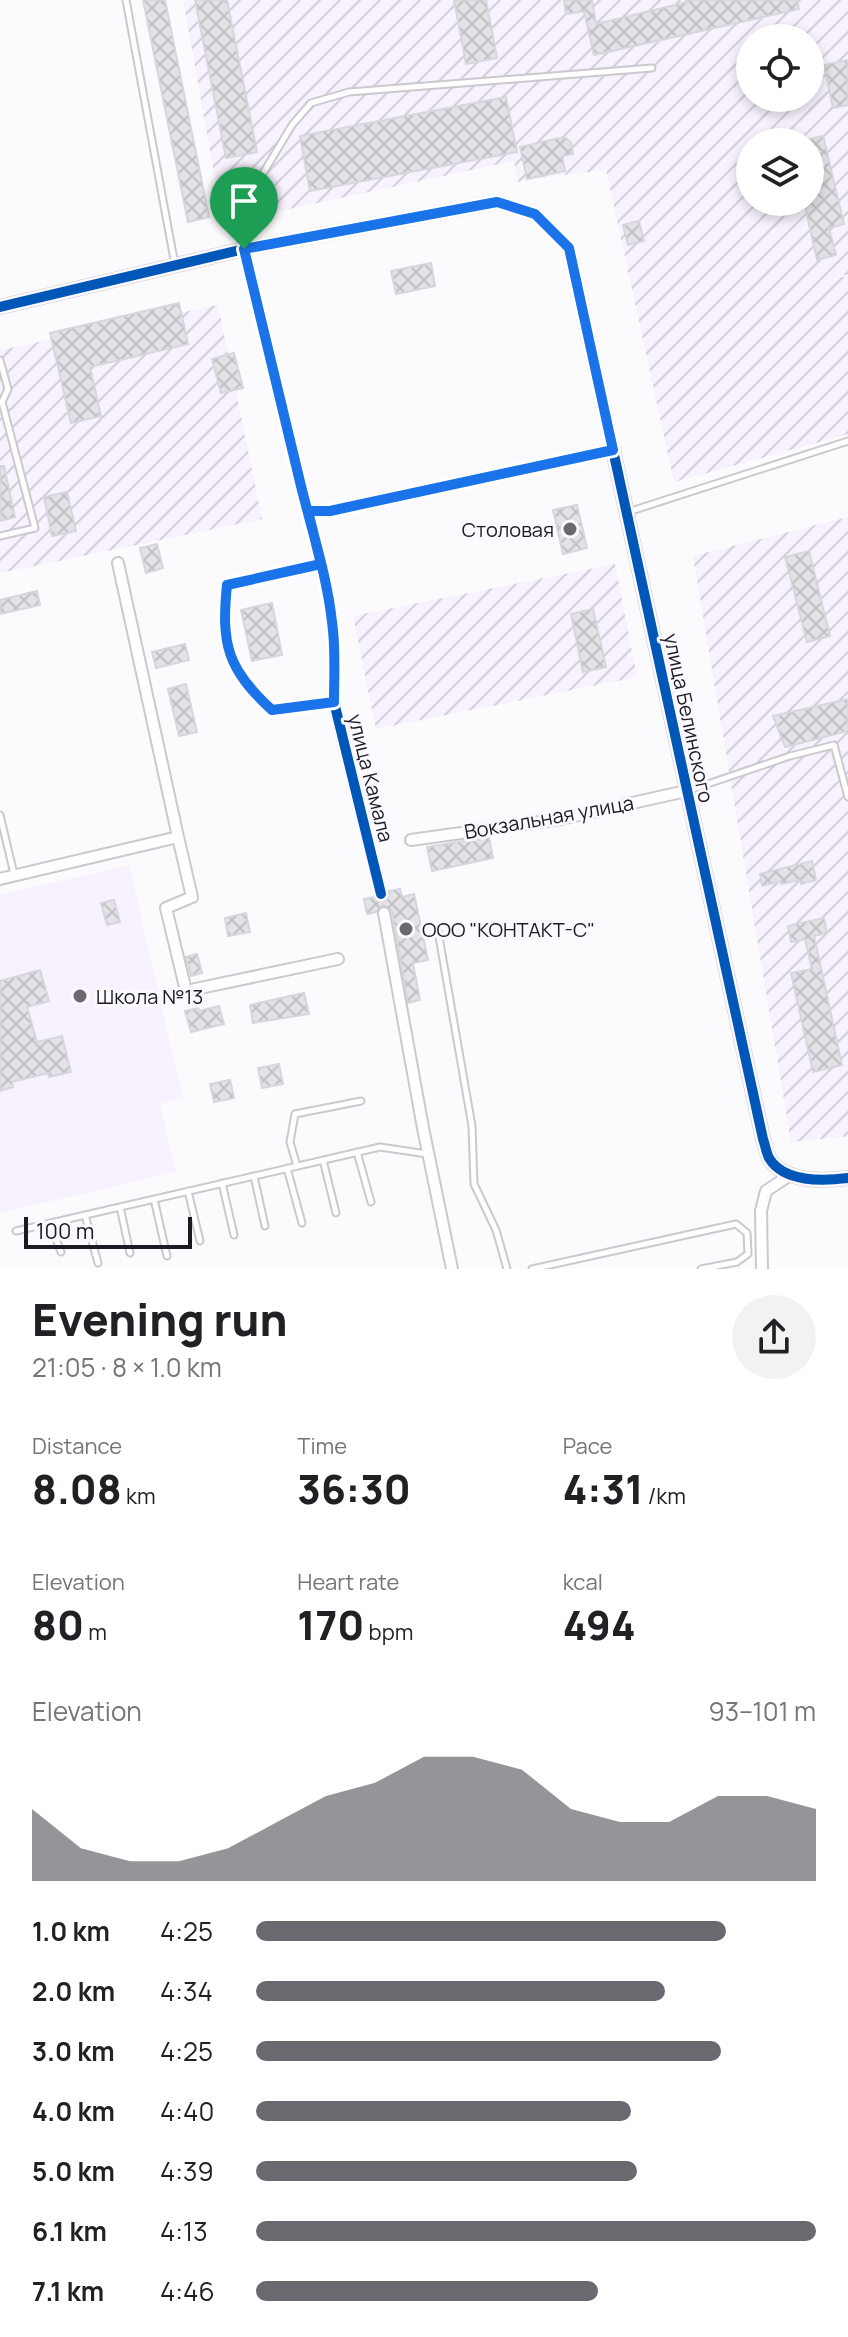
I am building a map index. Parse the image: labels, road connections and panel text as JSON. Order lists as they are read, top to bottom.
{
  "streets": {
    "street": ["улица Белинского", "улица Камала", "Вокзальная улица"]
  },
  "crossings": [
    ["улица Белинского", "улица Камала"],
    ["улица Белинского", "Вокзальная улица"]
  ],
  "places": ["Столовая", "ООО \"КОНТАКТ-С\"", "Школа №13"],
  "scale_bar": "100 m",
  "page": {
    "scale": "100 m",
    "heading": ["Evening run", "21:05 · 8 × 1.0 km"],
    "stats": [
      ["Distance", "8.08 km"],
      ["Time", "36:30"],
      ["Pace", "4:31 /km"],
      ["Elevation", "80 m"],
      ["Heart rate", "170 bpm"],
      ["kcal", "494"]
    ],
    "chart": ["Elevation", "93–101 m"],
    "list": [
      {
        "name": "1.0 km",
        "note": "4:25"
      },
      {
        "name": "2.0 km",
        "note": "4:34"
      },
      {
        "name": "3.0 km",
        "note": "4:25"
      },
      {
        "name": "4.0 km",
        "note": "4:40"
      },
      {
        "name": "5.0 km",
        "note": "4:39"
      },
      {
        "name": "6.1 km",
        "note": "4:13"
      },
      {
        "name": "7.1 km",
        "note": "4:46"
      }
    ]
  }
}
